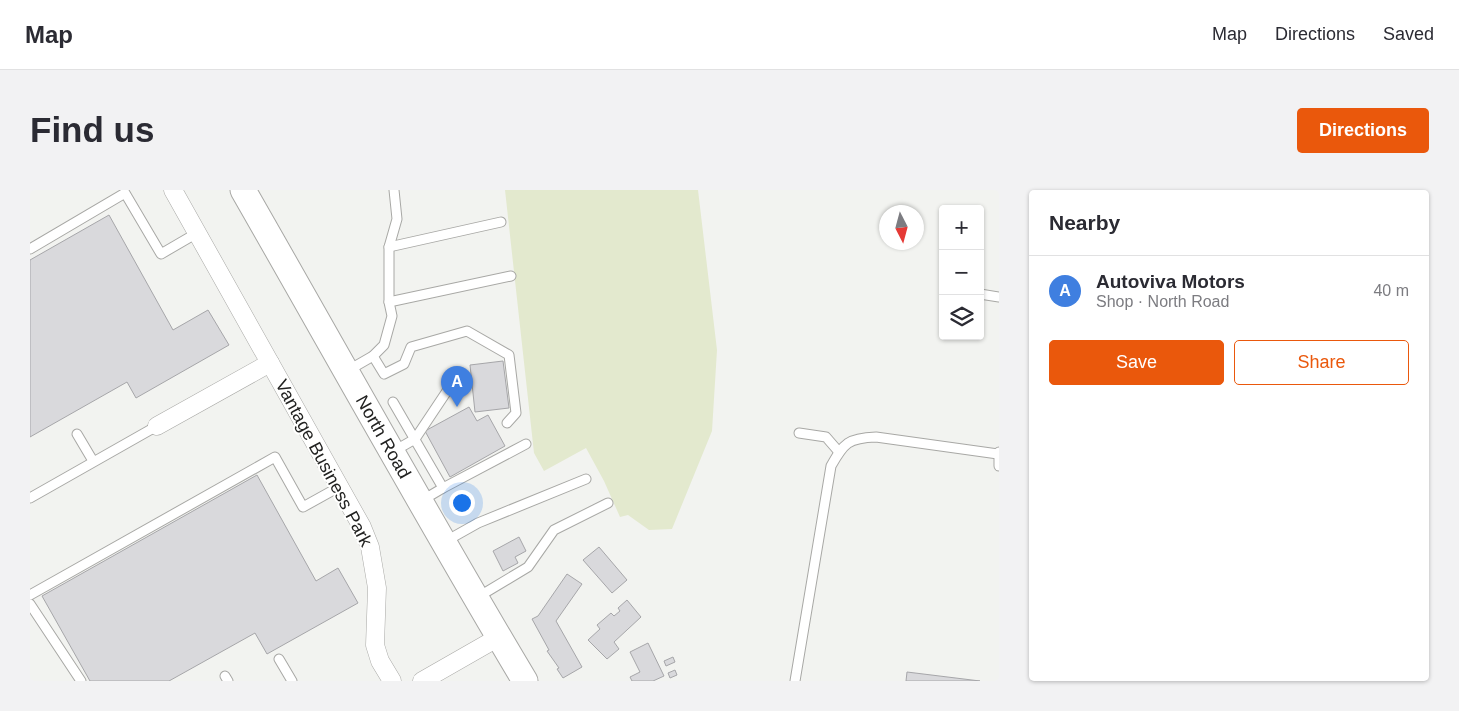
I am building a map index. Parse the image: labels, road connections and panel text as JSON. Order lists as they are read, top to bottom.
{
  "streets": {
    "main road": ["North Road"],
    "street": ["Vantage Business Park"]
  },
  "north": "bottom",
  "page": {
    "header": "Map",
    "nav": ["Map", "Directions", "Saved"],
    "buttons": [
      "Directions",
      ["Save", "Share"]
    ],
    "title": "Find us",
    "heading": "Nearby",
    "map_buttons": ["+", "−"],
    "list": [
      {
        "mark": "A",
        "name": "Autoviva Motors",
        "note": "Shop · North Road",
        "value": "40 m"
      }
    ],
    "pins": "A"
  }
}
